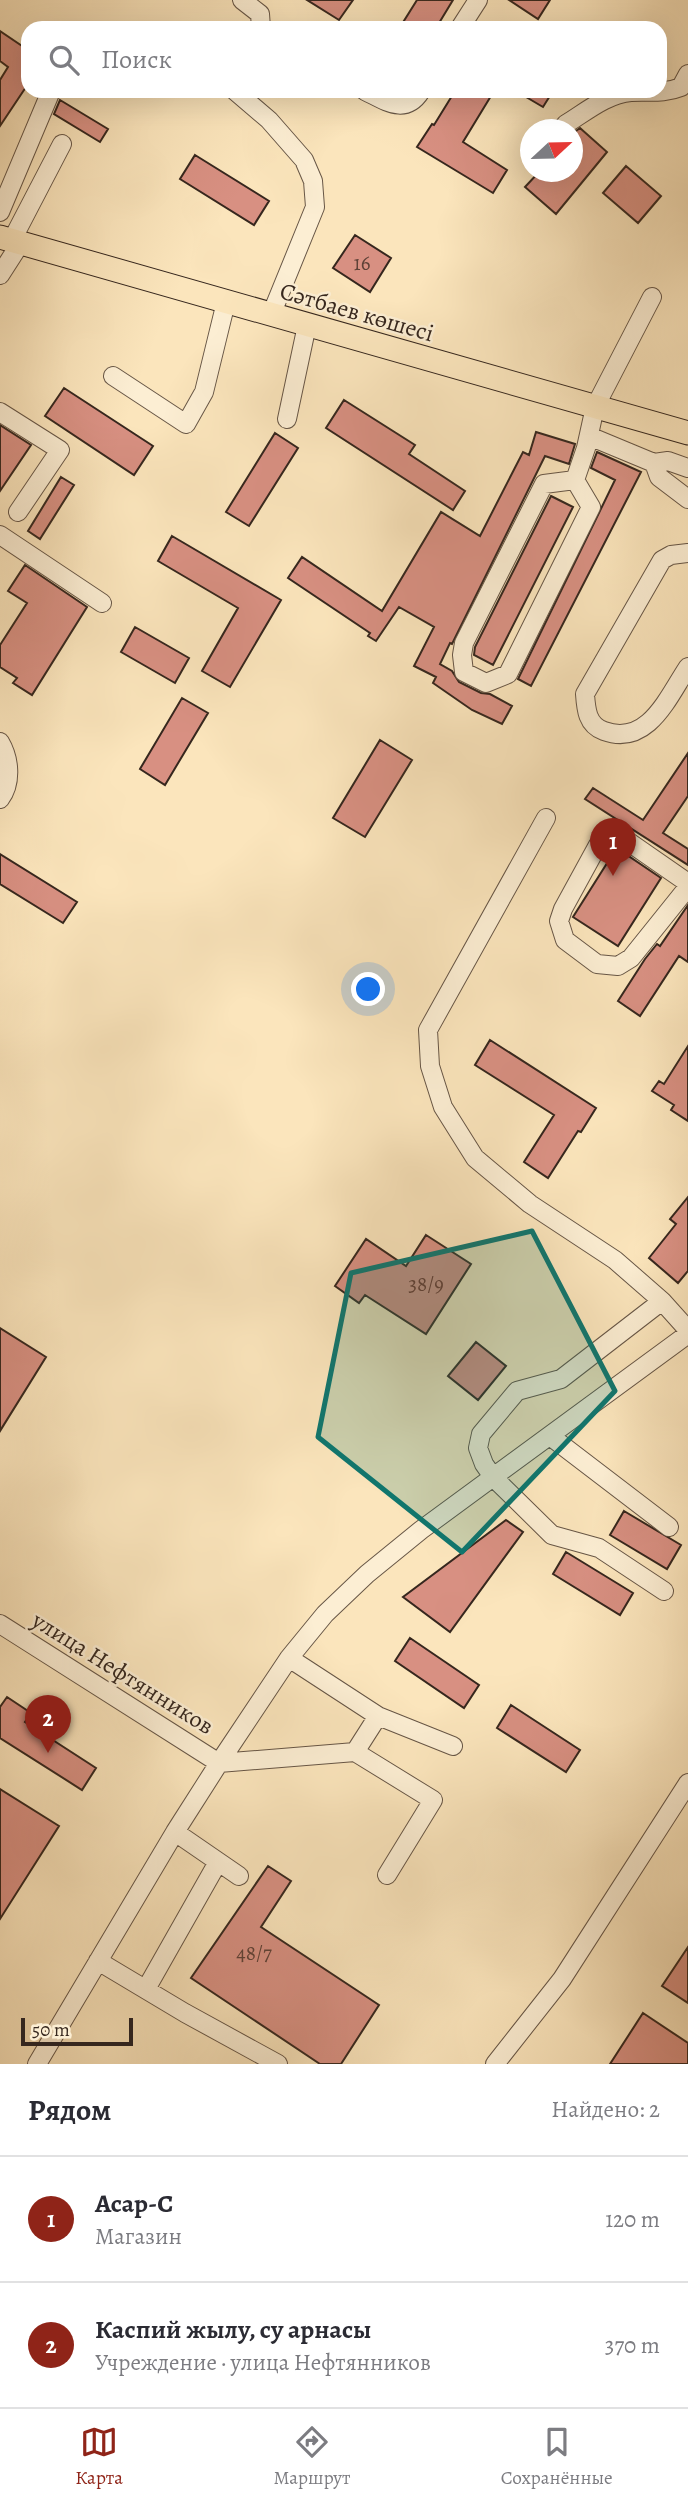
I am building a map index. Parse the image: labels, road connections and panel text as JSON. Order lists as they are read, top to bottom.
{
  "streets": {
    "main road": ["Сәтбаев көшесі"],
    "street": ["улица Нефтянников"]
  },
  "house_numbers": ["16", "38/9", "48/7"],
  "scale_bar": "50 m",
  "north": "right",
  "page": {
    "search": "Поиск",
    "pins": ["1", "2"],
    "scale": "50 m",
    "heading": ["Рядом", "Найдено: 2"],
    "list": [
      {
        "mark": "1",
        "name": "Асар-С",
        "note": "Магазин",
        "value": "120 m"
      },
      {
        "mark": "2",
        "name": "Каспий жылу, су арнасы",
        "note": "Учреждение · улица Нефтянников",
        "value": "370 m"
      }
    ],
    "nav": ["Карта", "Маршрут", "Сохранённые"]
  }
}
